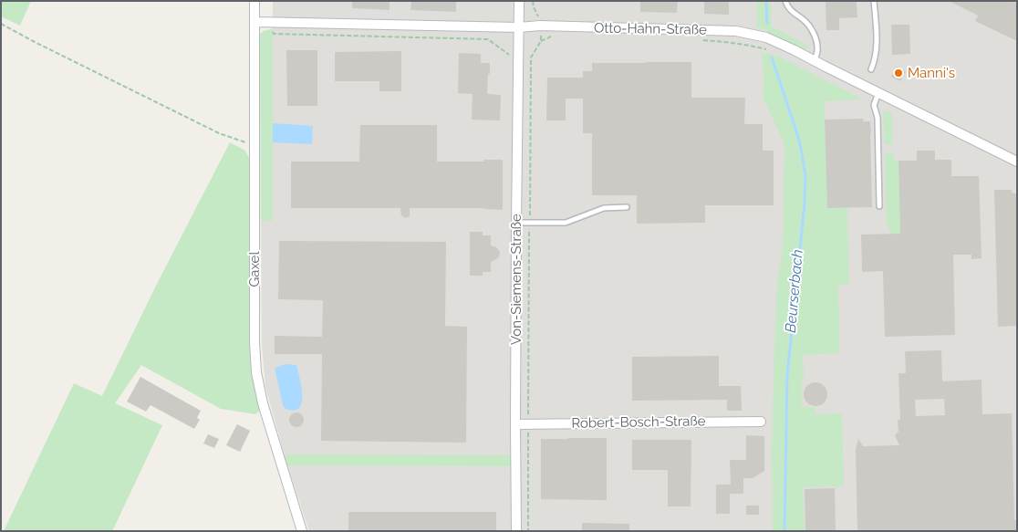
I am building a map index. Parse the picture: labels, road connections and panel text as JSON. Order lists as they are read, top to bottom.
{
  "streets": {
    "street": [
      "Otto-Hahn-Straße",
      "Gaxel",
      "Von-Siemens-Straße",
      "Robert-Bosch-Straße"
    ]
  },
  "crossings": [
    ["Otto-Hahn-Straße", "Gaxel"],
    ["Otto-Hahn-Straße", "Von-Siemens-Straße"],
    ["Von-Siemens-Straße", "Robert-Bosch-Straße"]
  ],
  "water": ["Beurserbach"],
  "places": ["Manni's"]
}
